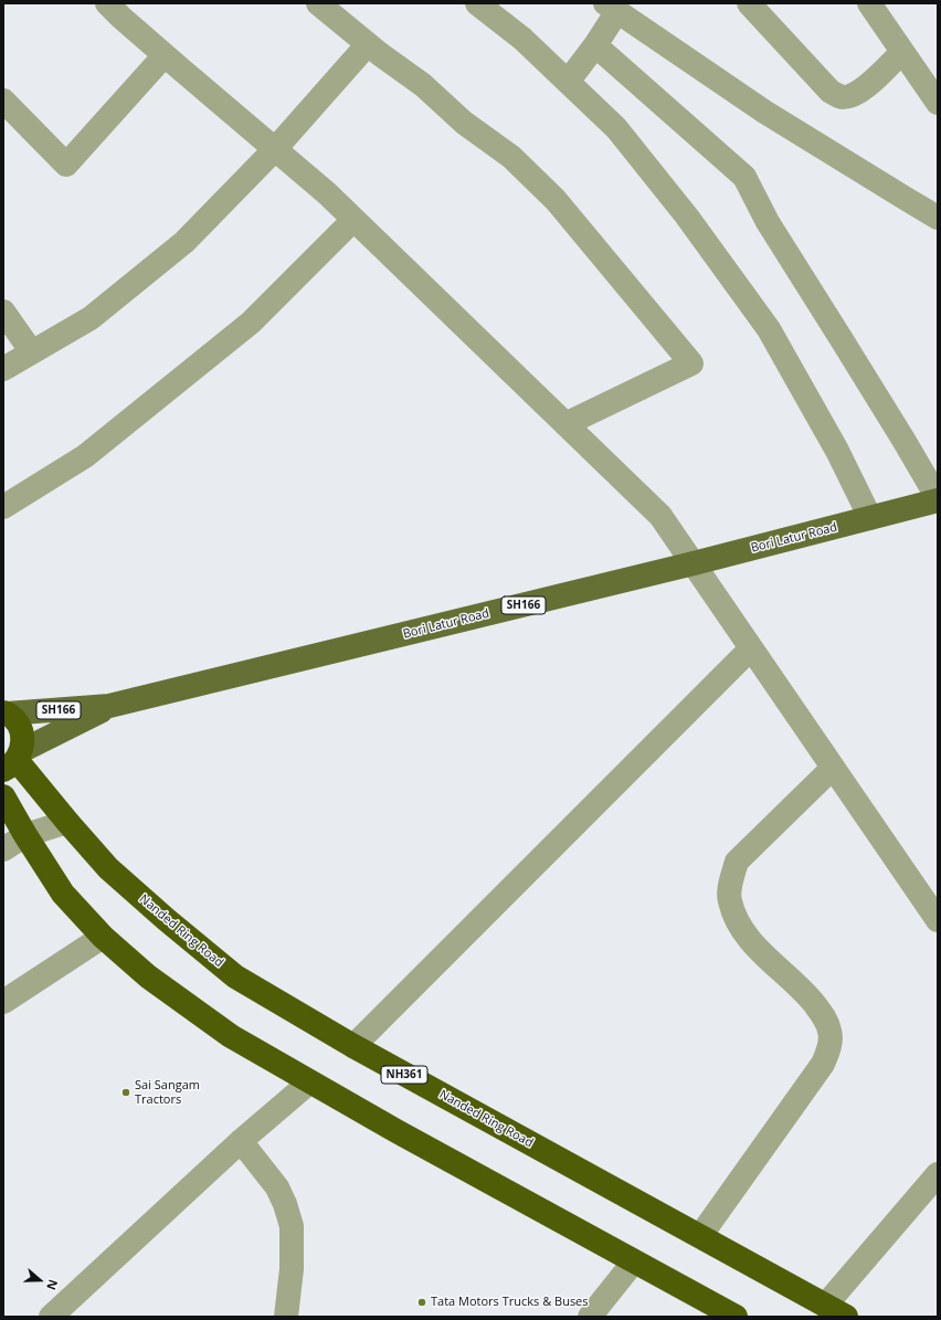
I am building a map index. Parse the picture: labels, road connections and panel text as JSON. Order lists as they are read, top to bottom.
{
  "streets": {
    "highway": ["Nanded Ring Road", "NH361"],
    "main road": ["Bori Latur Road", "SH166"]
  },
  "crossings": [
    ["Bori Latur Road", "Nanded Ring Road"]
  ],
  "places": ["Sai Sangam Tractors", "Tata Motors Trucks & Buses"],
  "north": "right"
}
